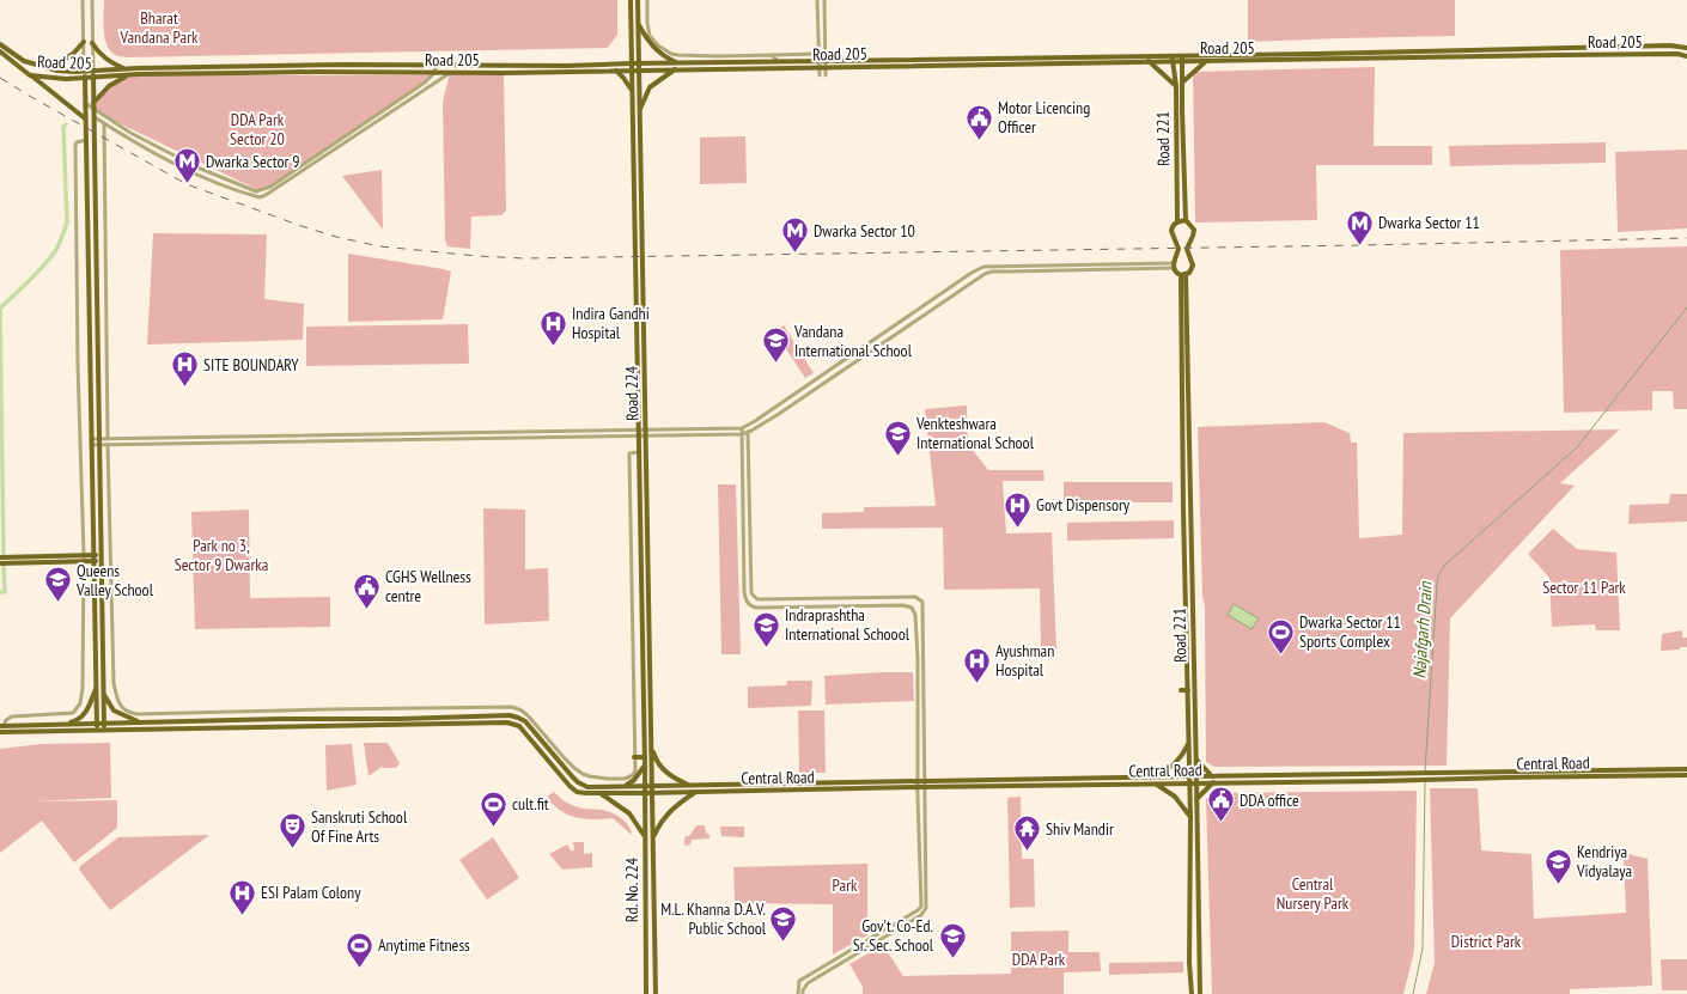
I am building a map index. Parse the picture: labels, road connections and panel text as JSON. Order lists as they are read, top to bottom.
{
  "streets": {
    "main road": [
      "Road 205",
      "Road 221",
      "Road 224",
      "Central Road",
      "Rd. No. 224"
    ]
  },
  "crossings": [
    ["Road 205", "Road 221"],
    ["Road 205", "Road 224"],
    ["Road 221", "Central Road"],
    ["Road 224", "Central Road"],
    ["Road 224", "Rd. No. 224"],
    ["Central Road", "Rd. No. 224"]
  ],
  "water": ["Najafgarh Drain"],
  "parks": [
    "Bharat Vandana Park",
    "DDA Park Sector 20",
    "Park no 3, Sector 9 Dwarka",
    "Sector 11 Park",
    "Central Nursery Park",
    "Park",
    "District Park",
    "DDA Park"
  ],
  "places": {
    "public building": ["Motor Licencing Officer", "CGHS Wellness centre", "DDA office"],
    "metro station": ["Dwarka Sector 9", "Dwarka Sector 11", "Dwarka Sector 10"],
    "hospital": [
      "Indira Gandhi Hospital",
      "SITE BOUNDARY",
      "Govt Dispensory",
      "Ayushman Hospital",
      "ESI Palam Colony"
    ],
    "school or university": [
      "Vandana International School",
      "Venkteshwara International School",
      "Queens Valley School",
      "Indraprashtha International Schoool",
      "Kendriya Vidyalaya",
      "M.L. Khanna D.A.V. Public School",
      "Gov't. Co-Ed. Sr. Sec. School"
    ],
    "sports": ["Dwarka Sector 11 Sports Complex", "cult.fit", "Anytime Fitness"],
    "theatre": ["Sanskruti School Of Fine Arts"],
    "temple": ["Shiv Mandir"]
  }
}
